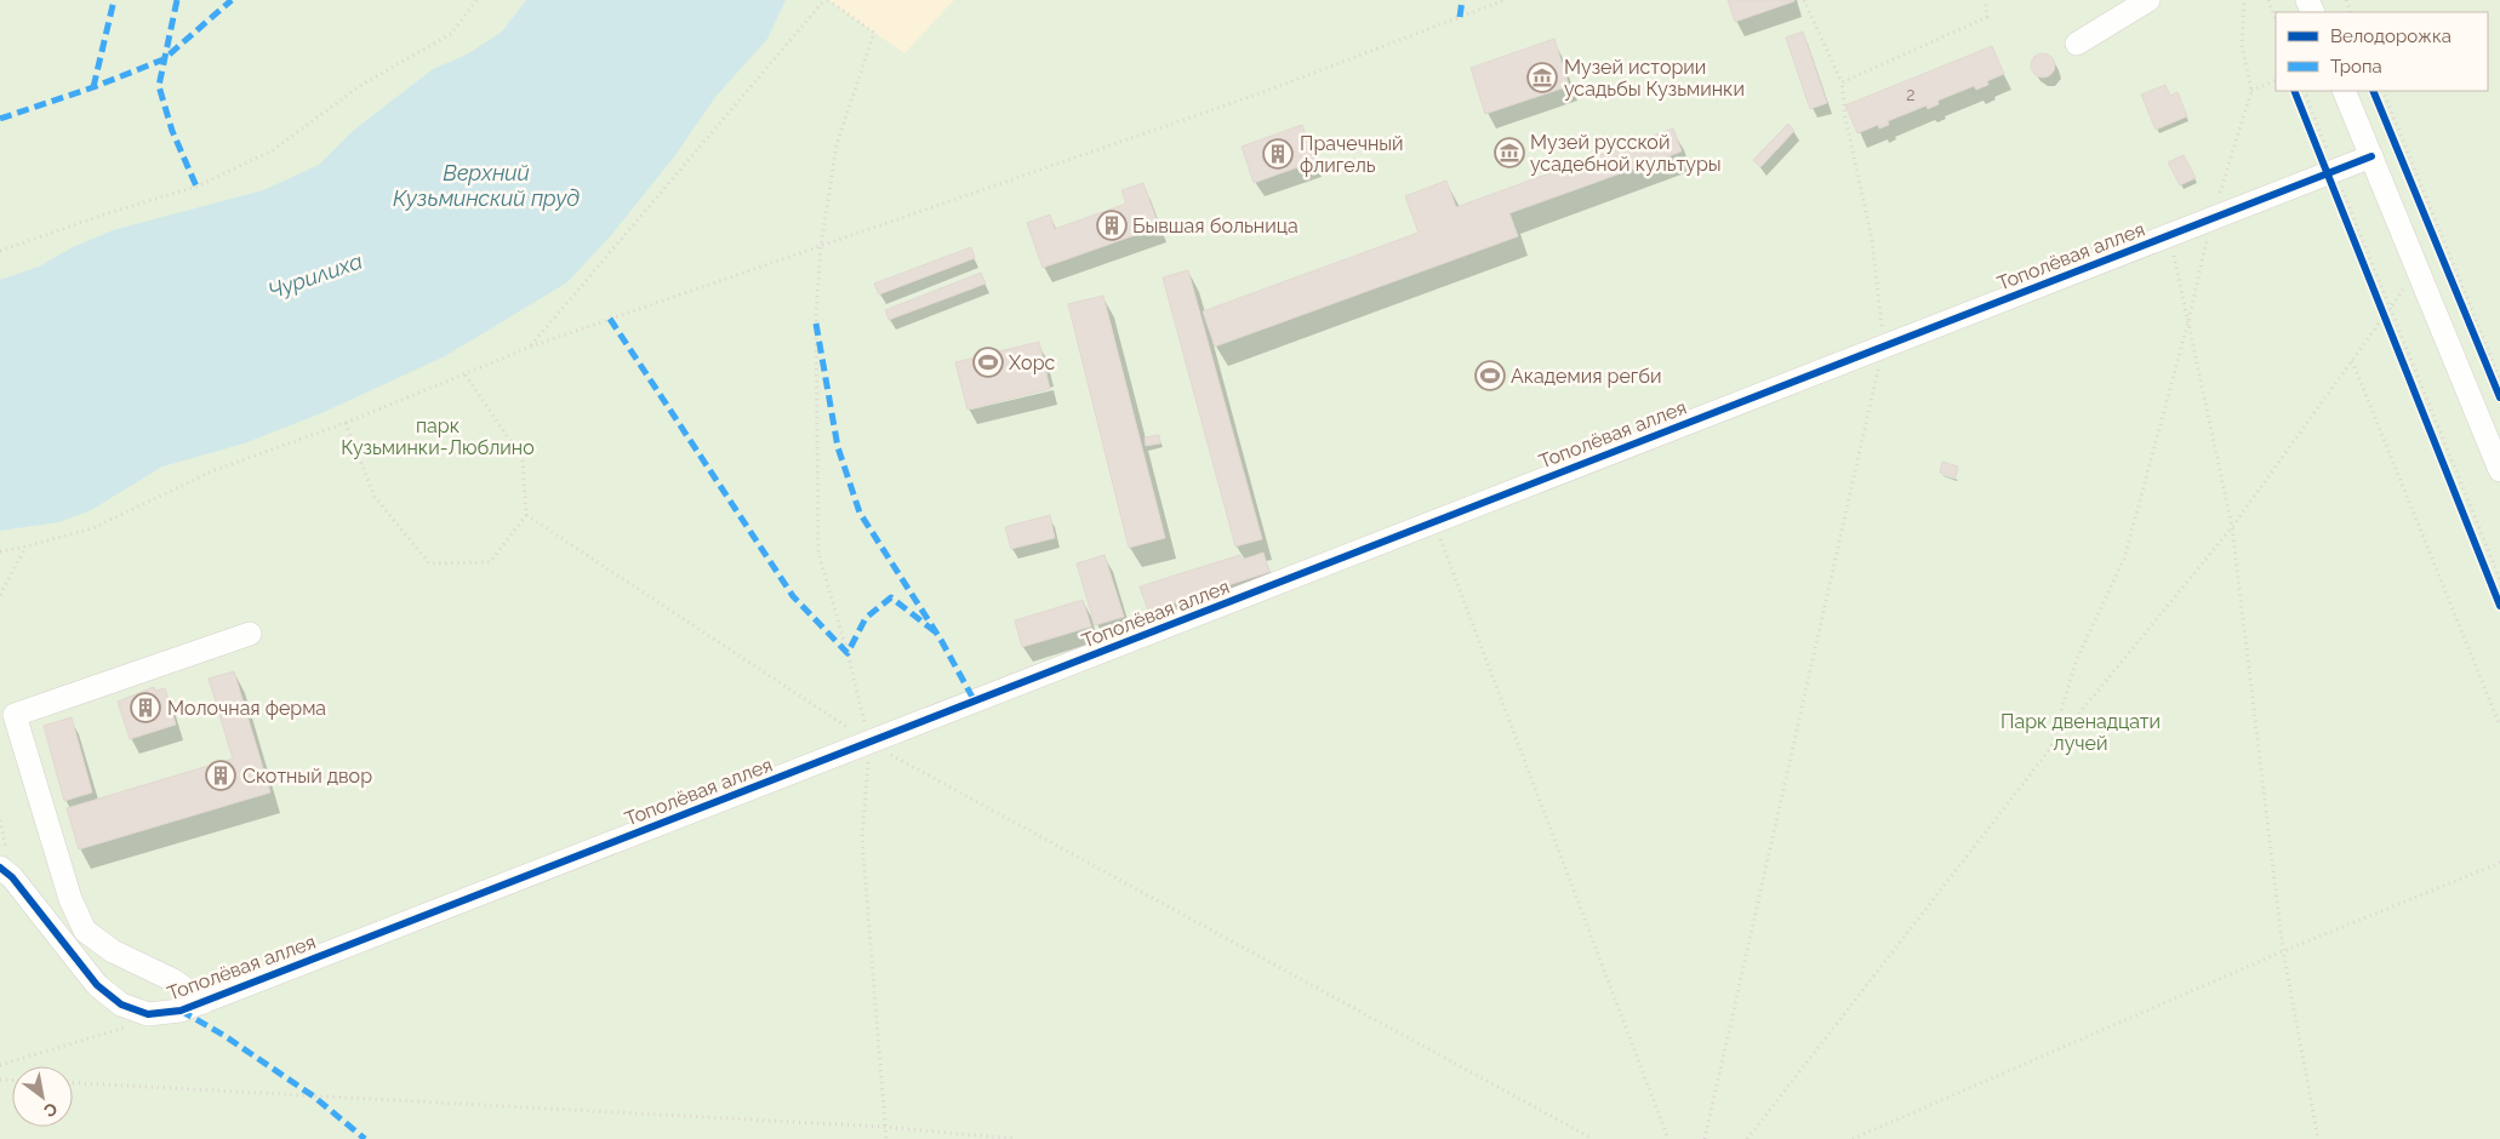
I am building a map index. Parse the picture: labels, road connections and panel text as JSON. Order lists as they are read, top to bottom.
{
  "streets": {
    "street": ["Тополёвая аллея"]
  },
  "water": ["Верхний Кузьминский пруд", "Чурилиха"],
  "parks": ["парк Кузьминки-Люблино", "Парк двенадцати лучей"],
  "places": {
    "museum": ["Музей истории усадьбы Кузьминки", "Музей русской усадебной культуры"],
    "building": [
      "Прачечный флигель",
      "Бывшая больница",
      "Молочная ферма",
      "Скотный двор"
    ],
    "sports": ["Хорс", "Академия регби"]
  },
  "house_numbers": ["2"],
  "legend": ["Велодорожка", "Тропа"],
  "north": "bottom right"
}
